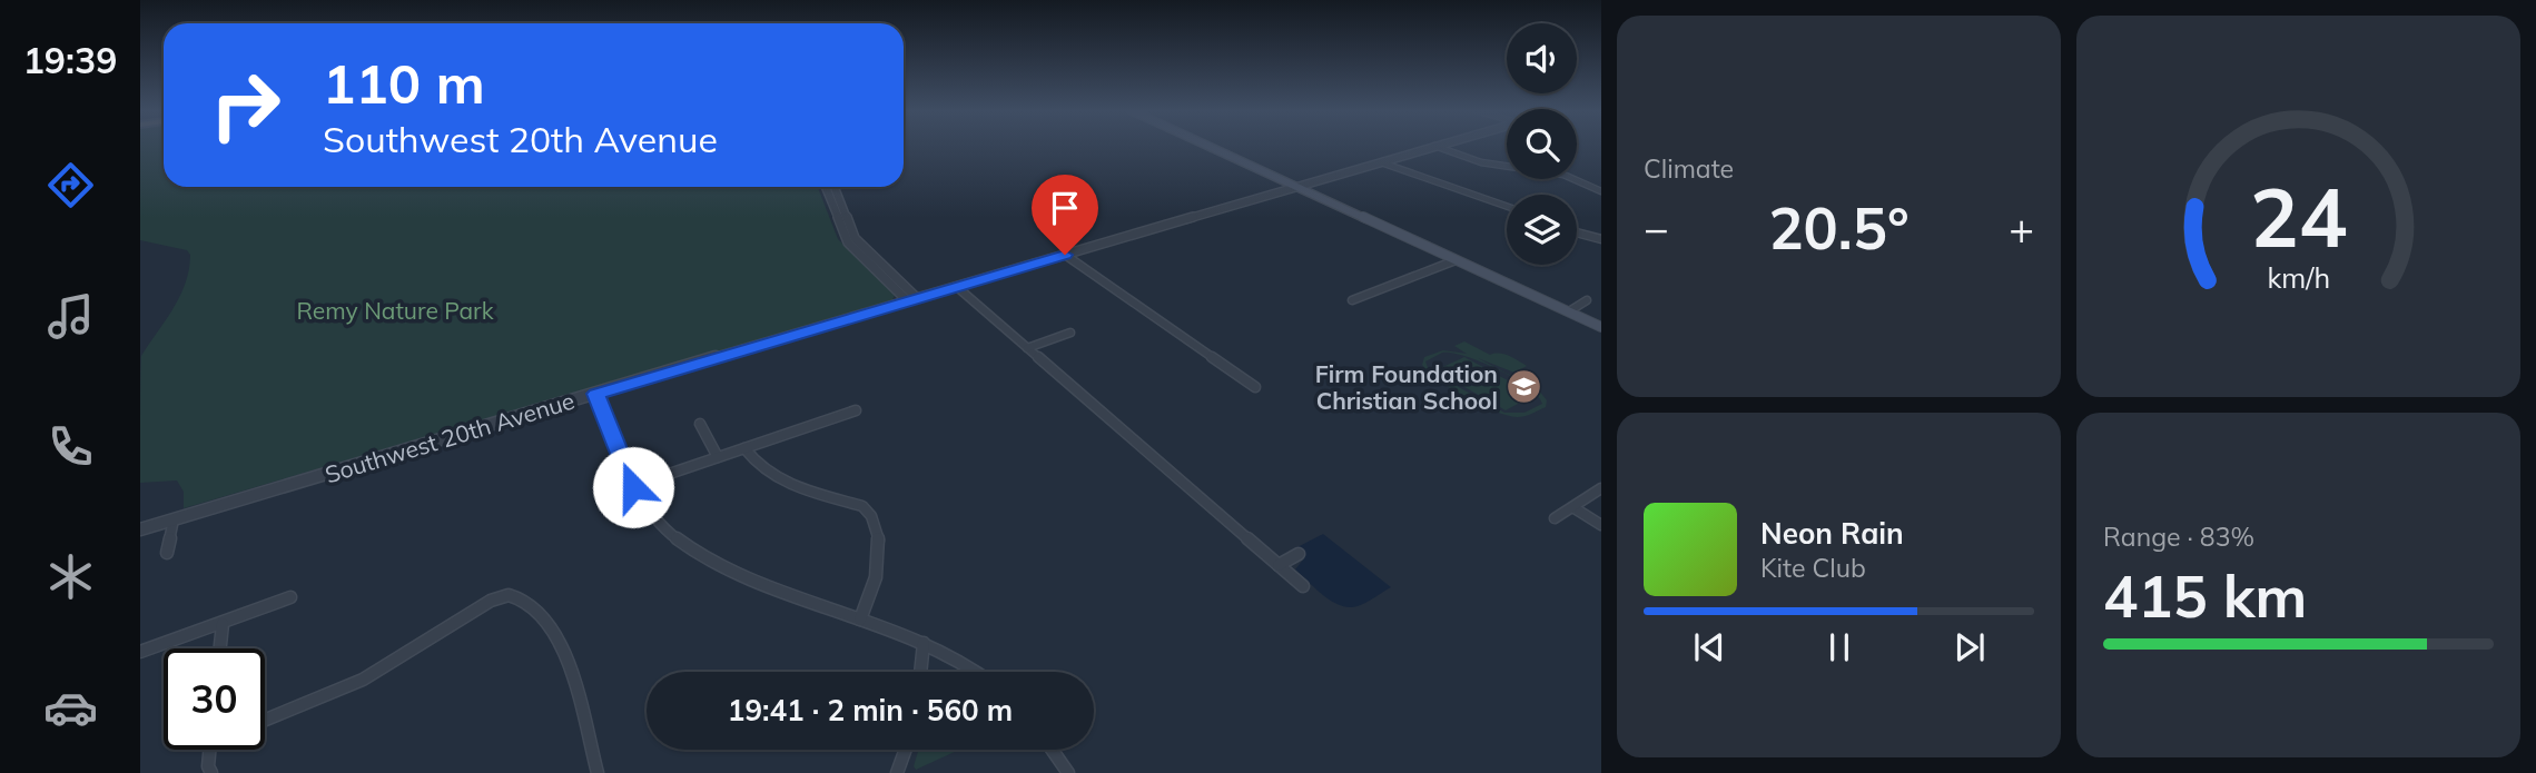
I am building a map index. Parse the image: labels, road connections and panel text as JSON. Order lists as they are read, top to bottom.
{
  "streets": {
    "street": ["Southwest 20th Avenue"]
  },
  "parks": ["Remy Nature Park"],
  "places": {
    "school or university": ["Firm Foundation Christian School"]
  },
  "page": {
    "tabs": "19:39",
    "tile": [
      "Climate",
      ["Range · 83%", "415 km"]
    ],
    "turn": ["110 m", "Southwest 20th Avenue"],
    "heat": ["−", "20.5°", "+"],
    "song": ["Neon Rain", "Kite Club"],
    "limit": "30",
    "trip": "19:41 · 2 min · 560 m",
    "gauge": ["24", "km/h"]
  }
}
